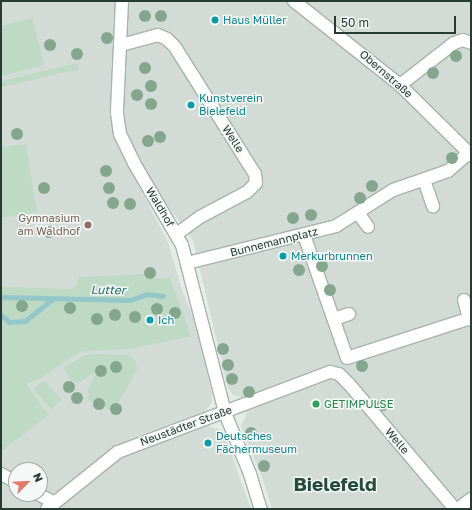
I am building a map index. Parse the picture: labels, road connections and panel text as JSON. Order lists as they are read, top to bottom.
{
  "streets": {
    "street": [
      "Obernstraße",
      "Welle",
      "Waldhof",
      "Bunnemannplatz",
      "Neustädter Straße"
    ]
  },
  "crossings": [
    ["Obernstraße", "Bunnemannplatz"],
    ["Welle", "Waldhof"],
    ["Welle", "Neustädter Straße"],
    ["Waldhof", "Bunnemannplatz"],
    ["Waldhof", "Neustädter Straße"]
  ],
  "districts": ["Bielefeld"],
  "water": ["Lutter"],
  "places": [
    "Haus Müller",
    "Kunstverein Bielefeld",
    "Gymnasium am Waldhof",
    "Merkurbrunnen",
    "Ich",
    "GETIMPULSE",
    "Deutsches Fächermuseum"
  ],
  "scale_bar": "50 m",
  "north": "top right"
}
